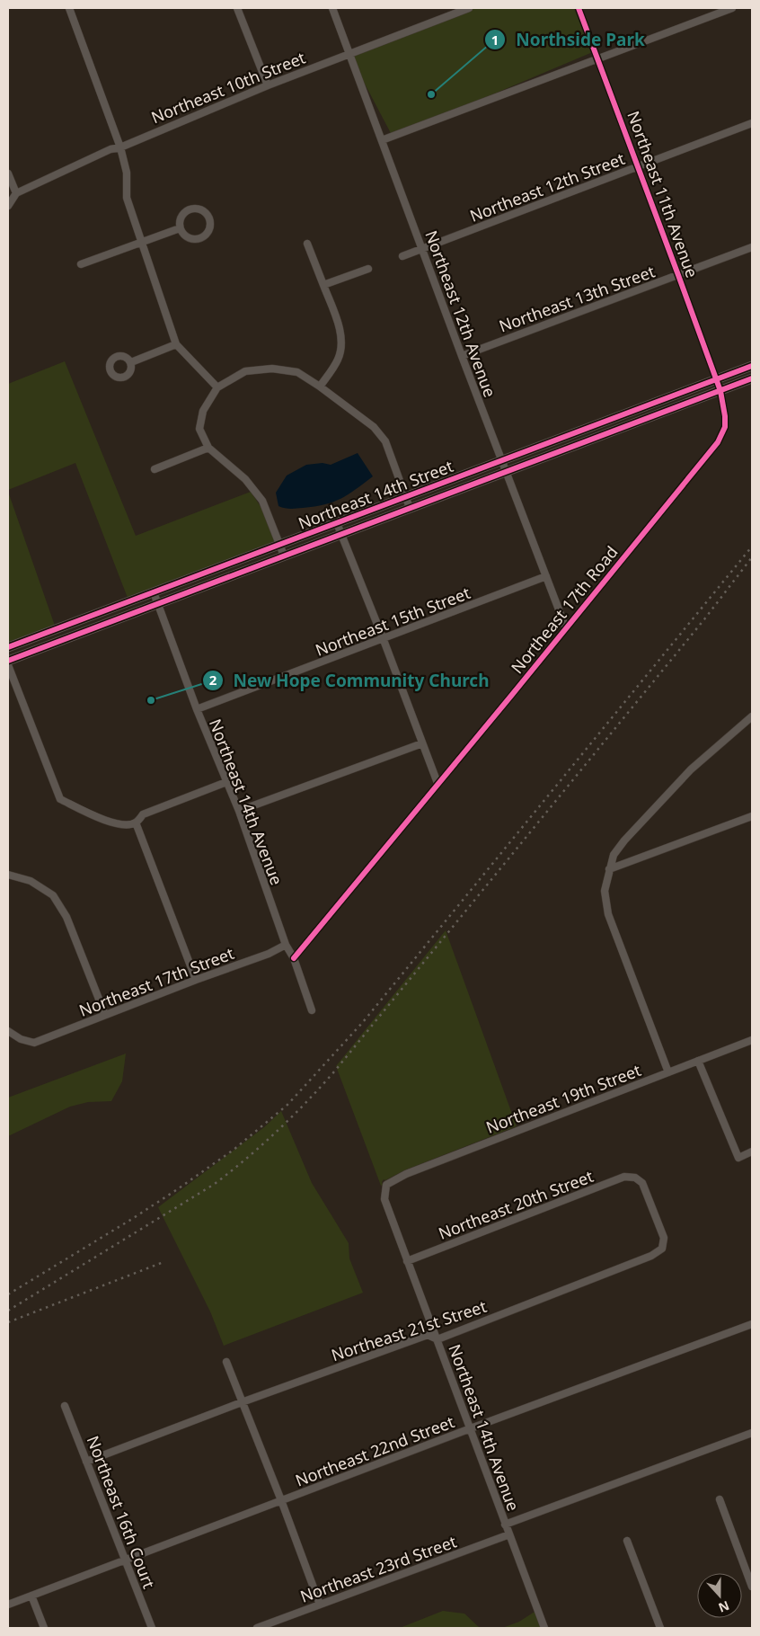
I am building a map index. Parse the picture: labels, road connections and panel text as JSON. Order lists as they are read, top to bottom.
{
  "streets": {
    "main road": ["Northeast 14th Street"],
    "street": [
      "Northeast 10th Street",
      "Northeast 12th Street",
      "Northeast 11th Avenue",
      "Northeast 13th Street",
      "Northeast 12th Avenue",
      "Northeast 17th Road",
      "Northeast 15th Street",
      "Northeast 14th Avenue",
      "Northeast 17th Street",
      "Northeast 19th Street",
      "Northeast 20th Street",
      "Northeast 21st Street",
      "Northeast 22nd Street",
      "Northeast 16th Court",
      "Northeast 23rd Street"
    ]
  },
  "crossings": [
    ["Northeast 10th Street", "Northeast 12th Avenue"],
    ["Northeast 12th Street", "Northeast 11th Avenue"],
    ["Northeast 12th Street", "Northeast 12th Avenue"],
    ["Northeast 11th Avenue", "Northeast 13th Street"],
    ["Northeast 11th Avenue", "Northeast 14th Street"],
    ["Northeast 11th Avenue", "Northeast 17th Road"],
    ["Northeast 13th Street", "Northeast 12th Avenue"],
    ["Northeast 12th Avenue", "Northeast 14th Street"],
    ["Northeast 12th Avenue", "Northeast 17th Road"],
    ["Northeast 12th Avenue", "Northeast 15th Street"],
    ["Northeast 14th Street", "Northeast 17th Road"],
    ["Northeast 14th Street", "Northeast 14th Avenue"],
    ["Northeast 15th Street", "Northeast 14th Avenue"],
    ["Northeast 14th Avenue", "Northeast 17th Street"],
    ["Northeast 14th Avenue", "Northeast 19th Street"],
    ["Northeast 14th Avenue", "Northeast 20th Street"],
    ["Northeast 14th Avenue", "Northeast 21st Street"],
    ["Northeast 14th Avenue", "Northeast 22nd Street"],
    ["Northeast 14th Avenue", "Northeast 23rd Street"],
    ["Northeast 20th Street", "Northeast 21st Street"],
    ["Northeast 21st Street", "Northeast 16th Court"],
    ["Northeast 22nd Street", "Northeast 16th Court"]
  ],
  "places": ["Northside Park", "New Hope Community Church"],
  "north": "bottom"
}
